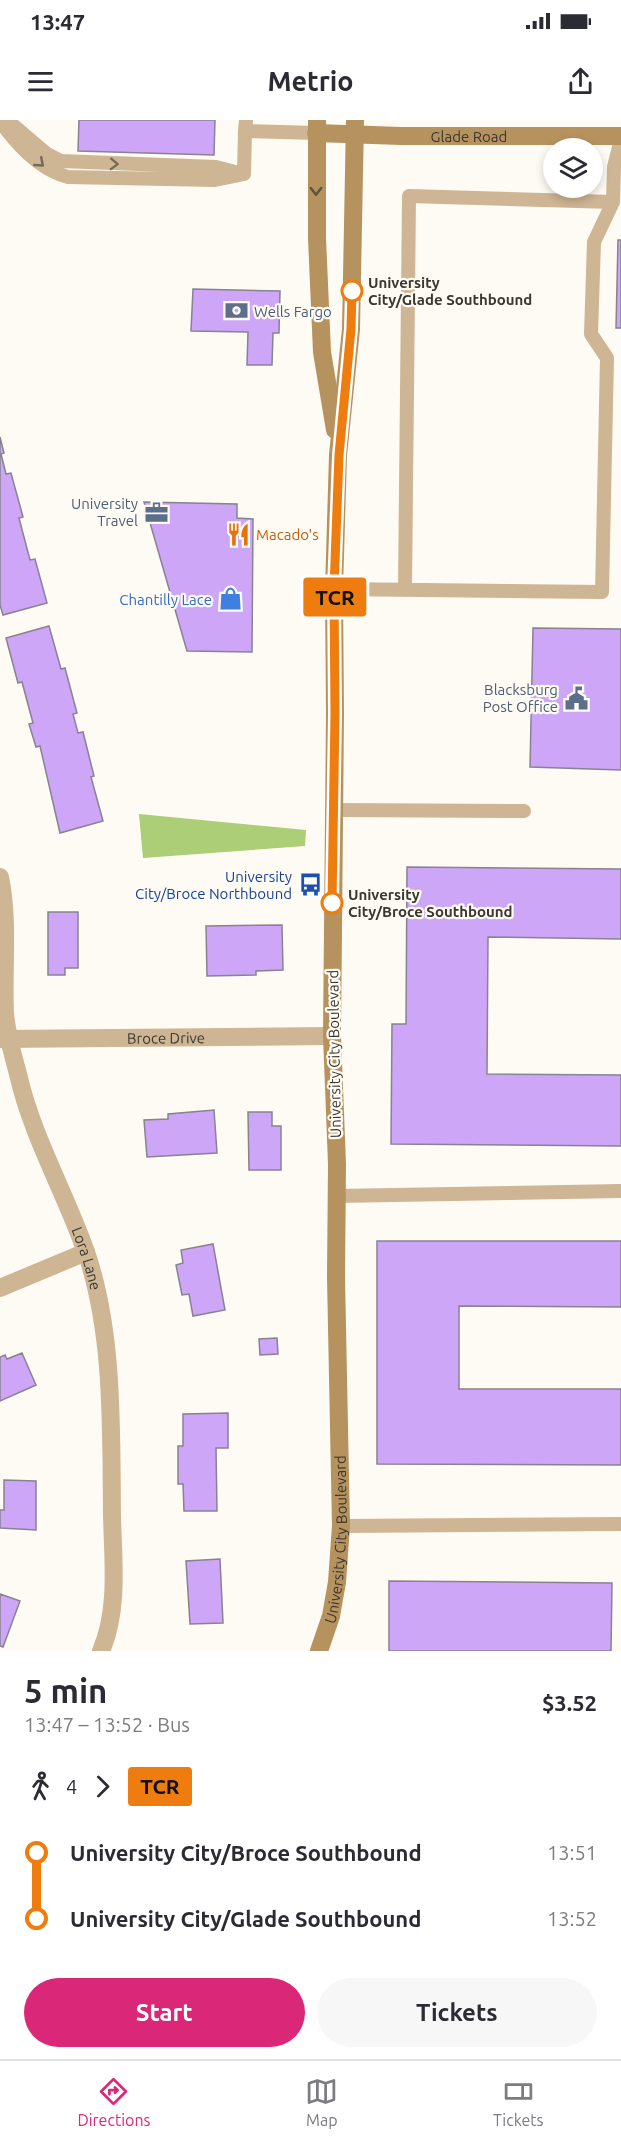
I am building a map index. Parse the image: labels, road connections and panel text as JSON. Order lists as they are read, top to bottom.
{
  "streets": {
    "main road": ["Glade Road", "University City Boulevard"],
    "street": ["Broce Drive", "Lora Lane"]
  },
  "crossings": [
    ["Glade Road", "University City Boulevard"],
    ["Broce Drive", "University City Boulevard"],
    ["Broce Drive", "Lora Lane"]
  ],
  "places": {
    "other": ["University City/Glade Southbound", "University City/Broce Southbound"],
    "bank": ["Wells Fargo"],
    "office": ["University Travel"],
    "restaurant": ["Macado's"],
    "shop": ["Chantilly Lace"],
    "public building": ["Blacksburg Post Office"],
    "bus stop": ["University City/Broce Northbound"]
  },
  "lines": ["bus line TCR"],
  "page": {
    "status": "13:47",
    "header": "Metrio",
    "on_map": "TCR",
    "heading": ["5 min", "13:47 – 13:52 · Bus", "$3.52"],
    "legs": ["4", "TCR"],
    "list": [
      {
        "name": "University City/Broce Southbound",
        "value": "13:51"
      },
      {
        "name": "University City/Glade Southbound",
        "value": "13:52"
      }
    ],
    "buttons": ["Start", "Tickets"],
    "tabs": ["Directions", "Map", "Tickets"]
  }
}
